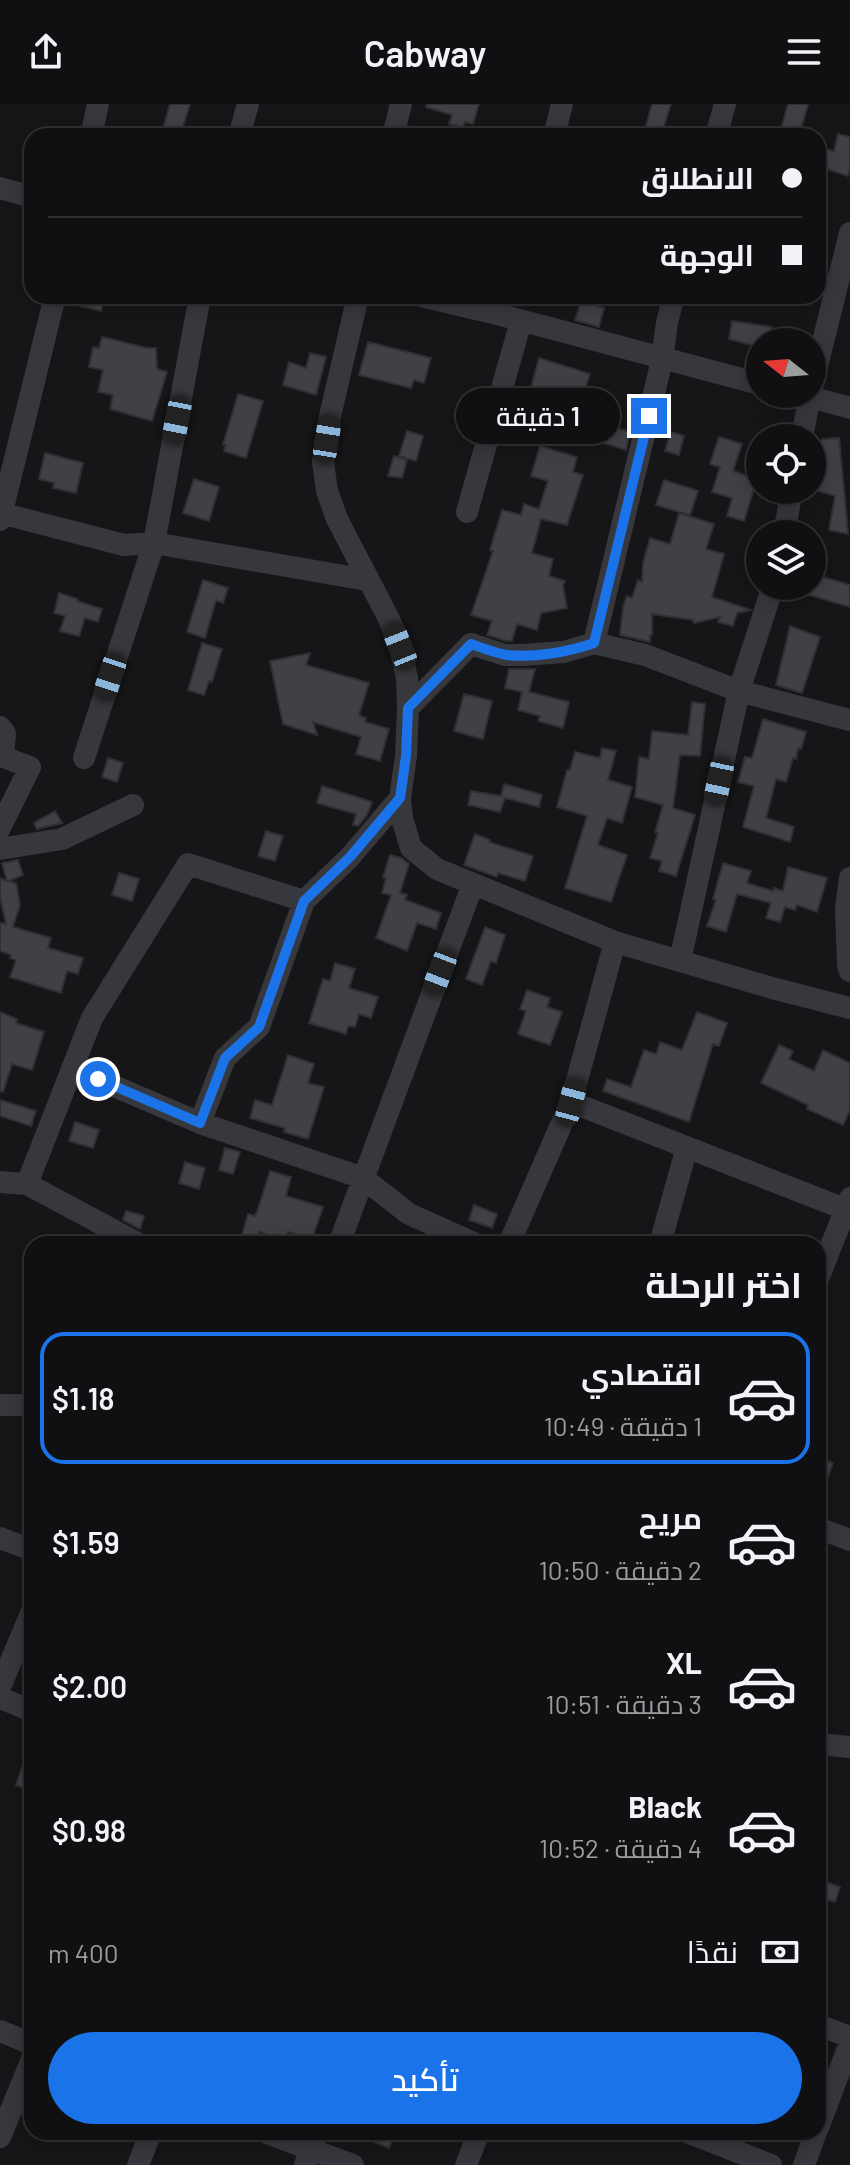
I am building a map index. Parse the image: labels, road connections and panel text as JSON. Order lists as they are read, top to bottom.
{
  "north": "left",
  "page": {
    "header": "Cabway",
    "banner": ["الانطلاق", "الوجهة"],
    "bubble": "1 دقيقة",
    "heading": "اختر الرحلة",
    "list": [
      {
        "name": "اقتصادي",
        "note": "1 دقيقة · 10:49",
        "value": "$1.18"
      },
      {
        "name": "مريح",
        "note": "2 دقيقة · 10:50",
        "value": "$1.59"
      },
      {
        "name": "XL",
        "note": "3 دقيقة · 10:51",
        "value": "$2.00"
      },
      {
        "name": "Black",
        "note": "4 دقيقة · 10:52",
        "value": "$0.98"
      }
    ],
    "pay": ["نقدًا", "400 m"],
    "buttons": "تأكيد"
  }
}
